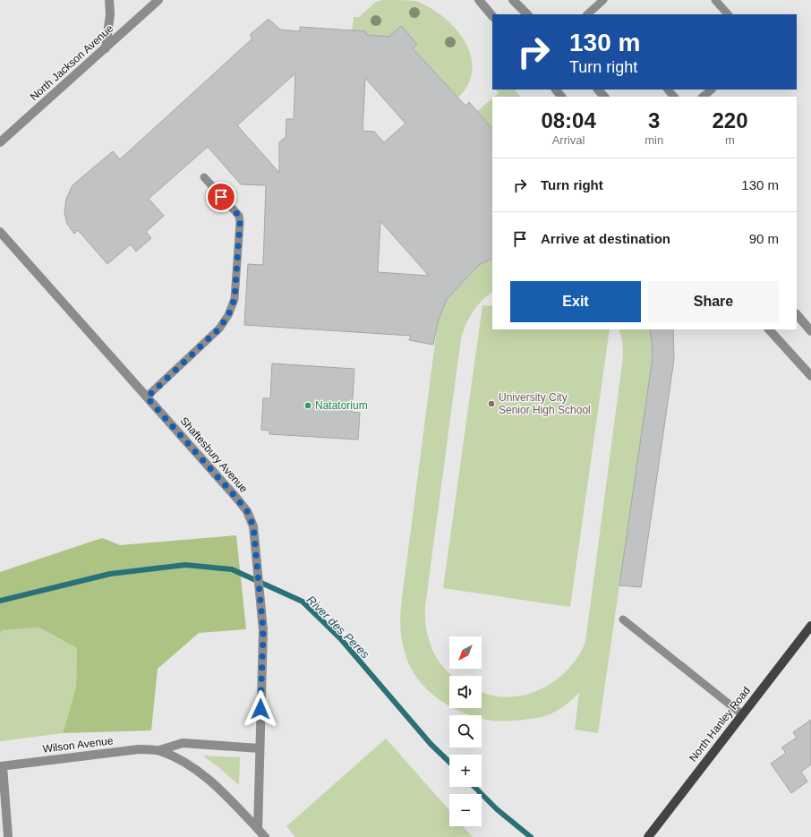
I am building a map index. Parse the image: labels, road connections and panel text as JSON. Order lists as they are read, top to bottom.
{
  "streets": {
    "main road": ["North Hanley Road"],
    "street": ["North Jackson Avenue", "Shaftesbury Avenue", "Wilson Avenue"]
  },
  "crossings": [
    ["Shaftesbury Avenue", "Wilson Avenue"]
  ],
  "water": ["River des Peres"],
  "places": ["University City Senior High School", "Natatorium"],
  "north": "bottom left",
  "page": {
    "turn": ["130 m", "Turn right"],
    "eta": [
      "08:04",
      "Arrival",
      "3",
      "min",
      "220",
      "m"
    ],
    "list": [
      {
        "name": "Turn right",
        "value": "130 m"
      },
      {
        "name": "Arrive at destination",
        "value": "90 m"
      }
    ],
    "buttons": ["Exit", "Share"],
    "map_buttons": ["+", "−"]
  }
}
